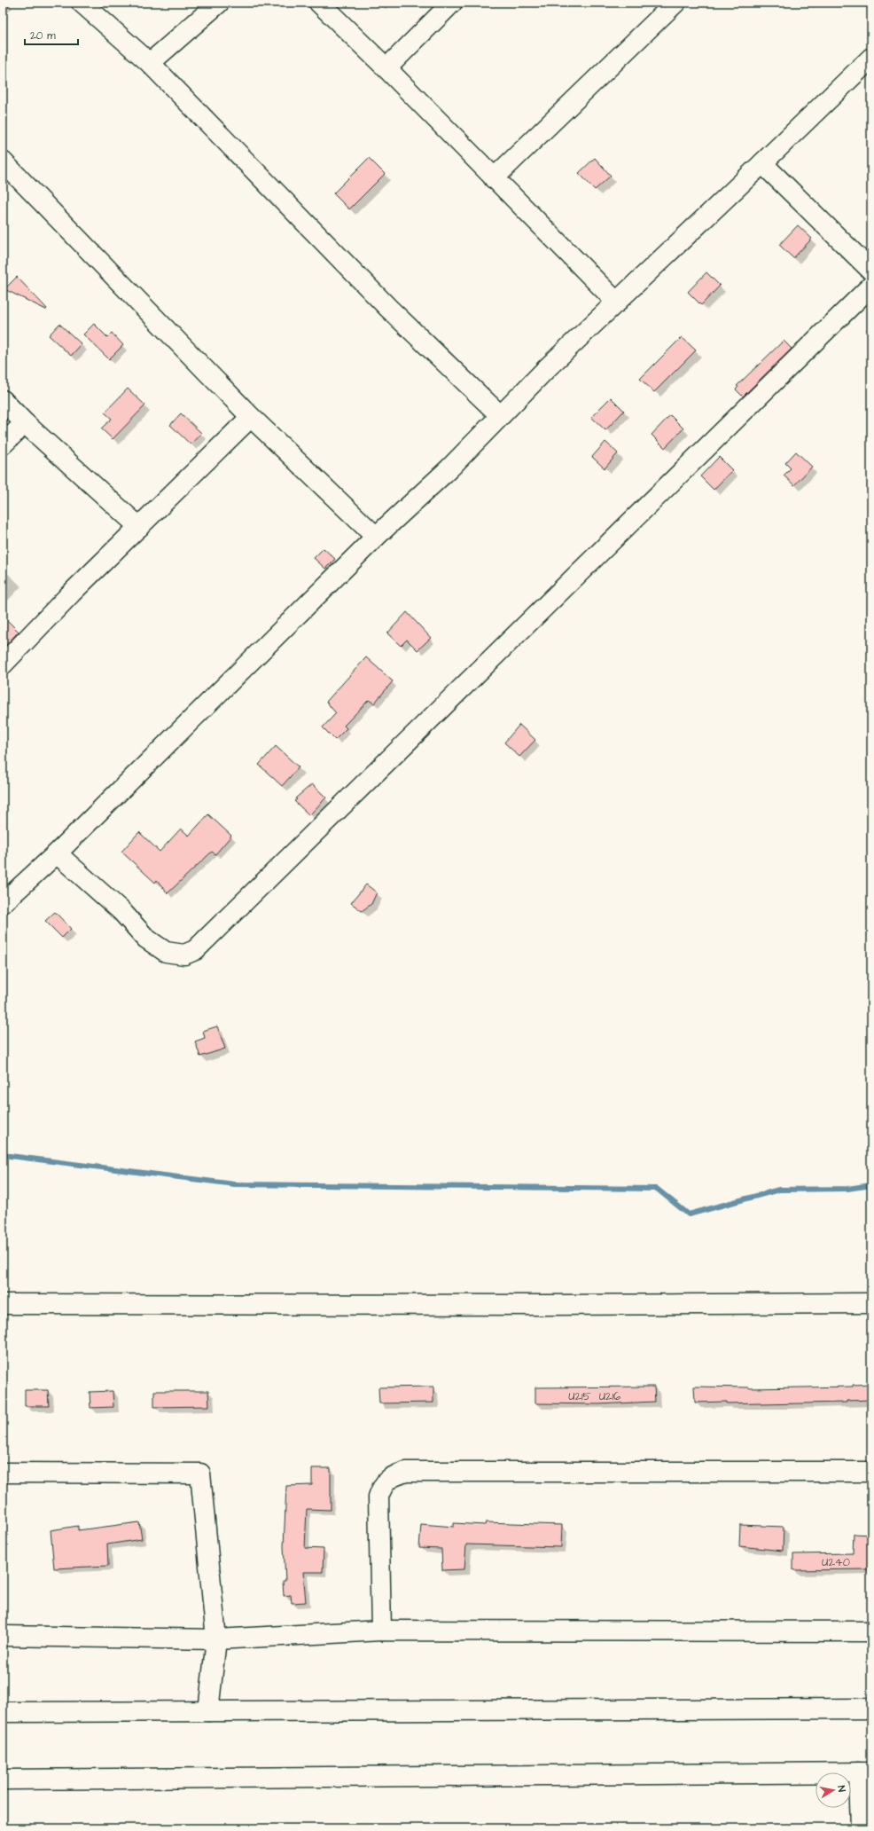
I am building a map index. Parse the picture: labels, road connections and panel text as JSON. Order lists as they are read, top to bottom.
{
  "house_numbers": ["U215", "U216", "U240"],
  "scale_bar": "20 m",
  "north": "right"
}
